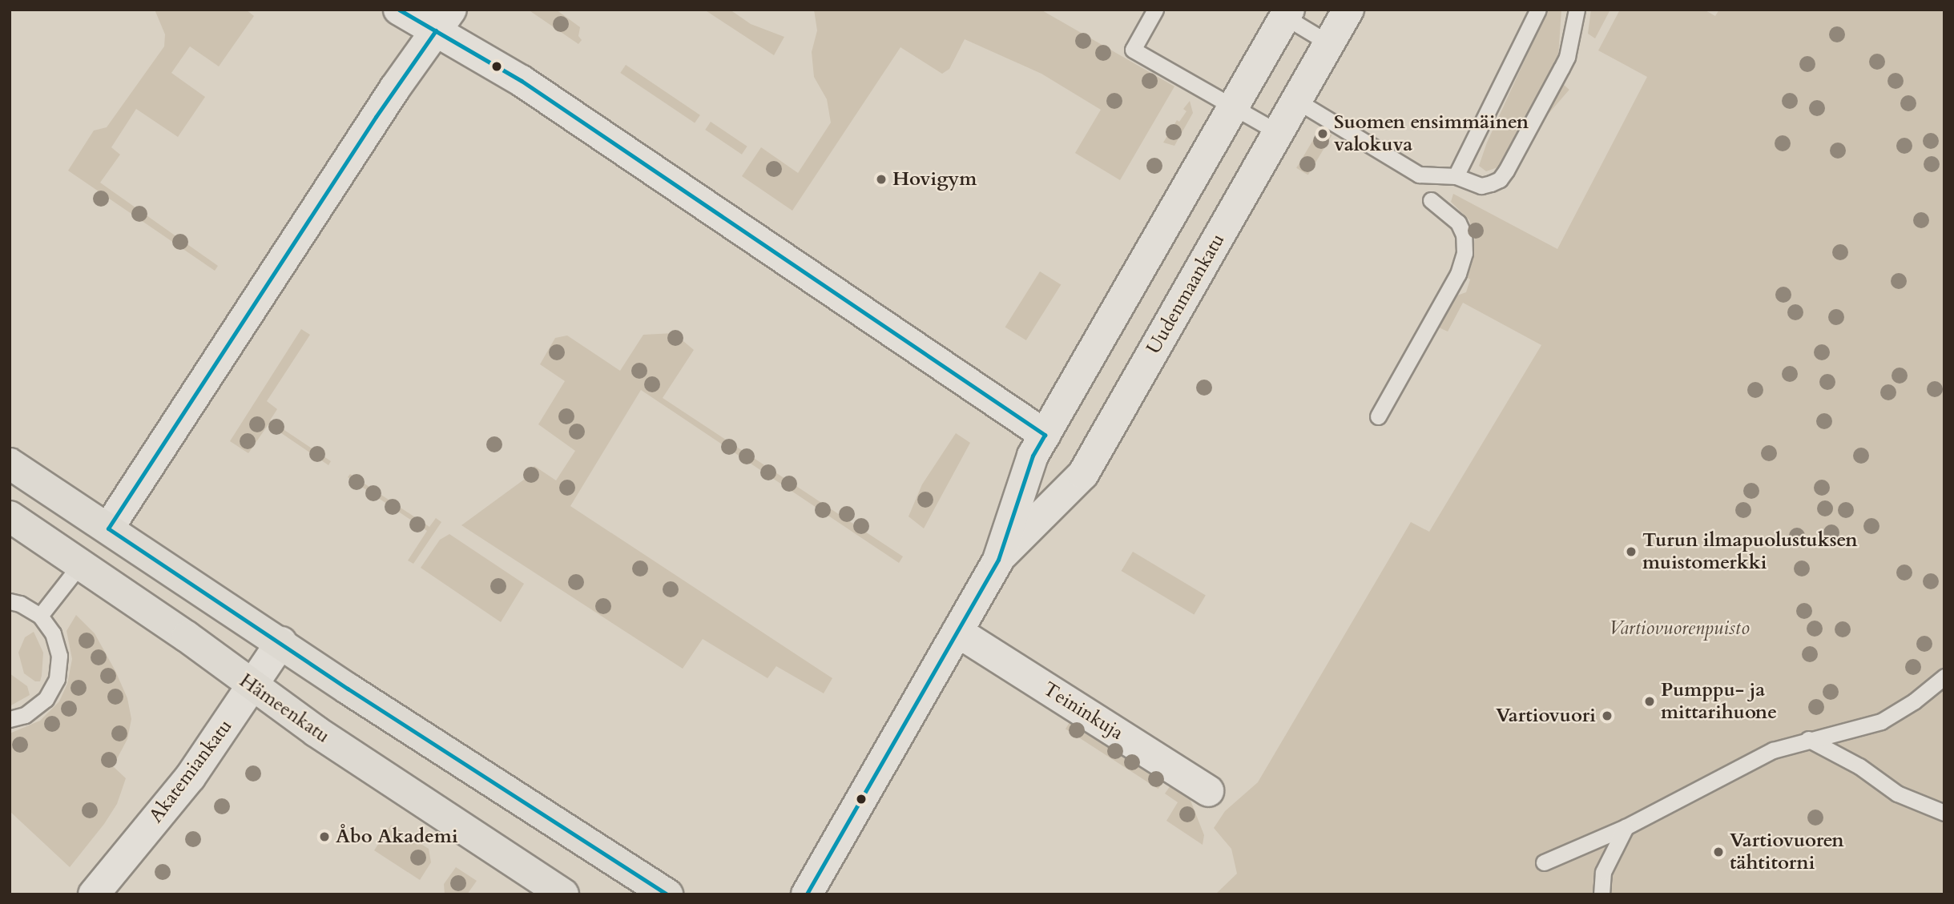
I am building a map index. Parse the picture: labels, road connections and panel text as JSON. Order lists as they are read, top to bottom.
{
  "streets": {
    "highway": ["Hämeenkatu"],
    "street": ["Uudenmaankatu", "Teininkuja", "Akatemiankatu"]
  },
  "crossings": [
    ["Uudenmaankatu", "Teininkuja"],
    ["Hämeenkatu", "Akatemiankatu"]
  ],
  "parks": ["Vartiovuorenpuisto"],
  "places": [
    "Suomen ensimmäinen valokuva",
    "Hovigym",
    "Turun ilmapuolustuksen muistomerkki",
    "Pumppu- ja mittarihuone",
    "Vartiovuori",
    "Åbo Akademi",
    "Vartiovuoren tähtitorni"
  ]
}
